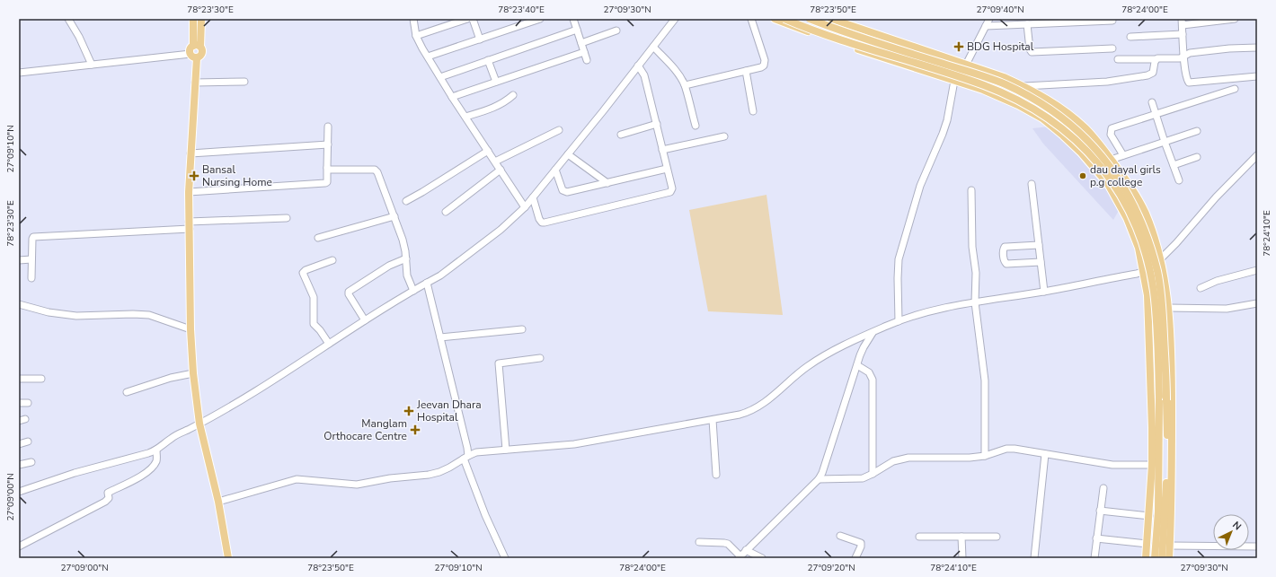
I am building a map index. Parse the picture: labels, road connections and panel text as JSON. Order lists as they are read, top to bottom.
{
  "places": {
    "health": [
      "BDG Hospital",
      "Bansal Nursing Home",
      "Jeevan Dhara Hospital",
      "Manglam Orthocare Centre"
    ],
    "other": ["dau dayal girls p.g college"]
  },
  "north": "top right",
  "coordinates": [
    "78°23'30\"E",
    "78°23'40\"E",
    "27°09'30\"N",
    "78°23'50\"E",
    "27°09'40\"N",
    "78°24'00\"E",
    "27°09'10\"N",
    "78°24'10\"E",
    "27°09'00\"N",
    "27°09'20\"N"
  ]
}
